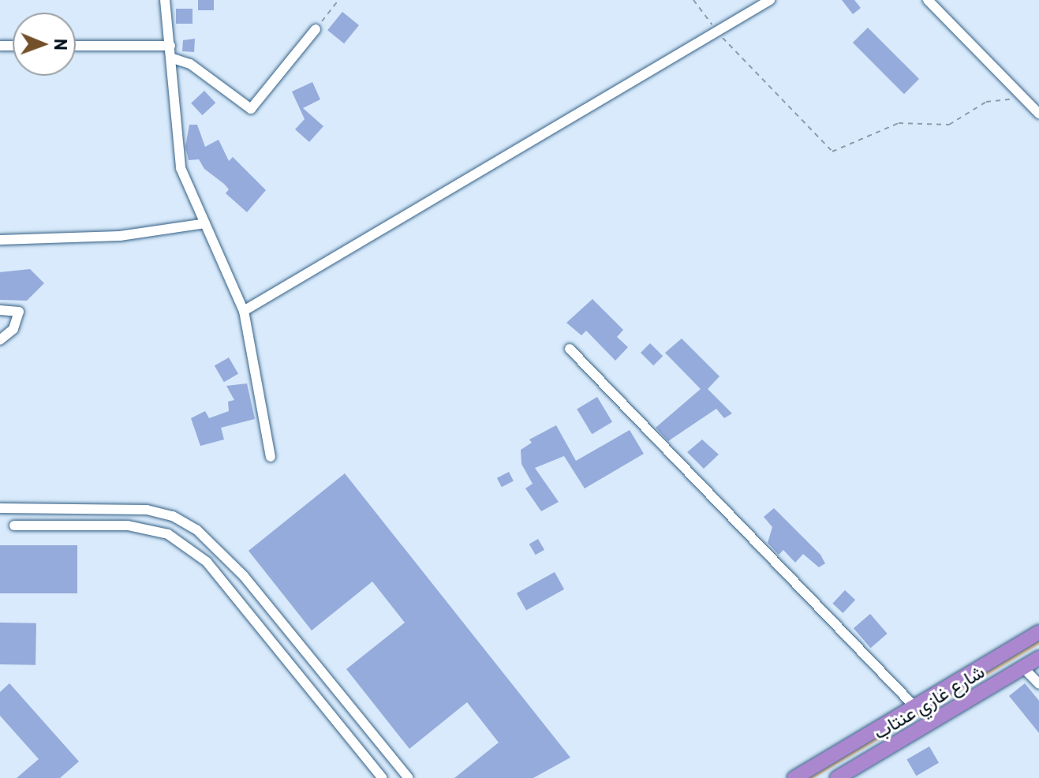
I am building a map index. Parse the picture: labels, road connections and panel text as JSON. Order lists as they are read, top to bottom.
{
  "streets": {
    "highway": ["شارع غازي عنتاب"]
  },
  "north": "right"
}
